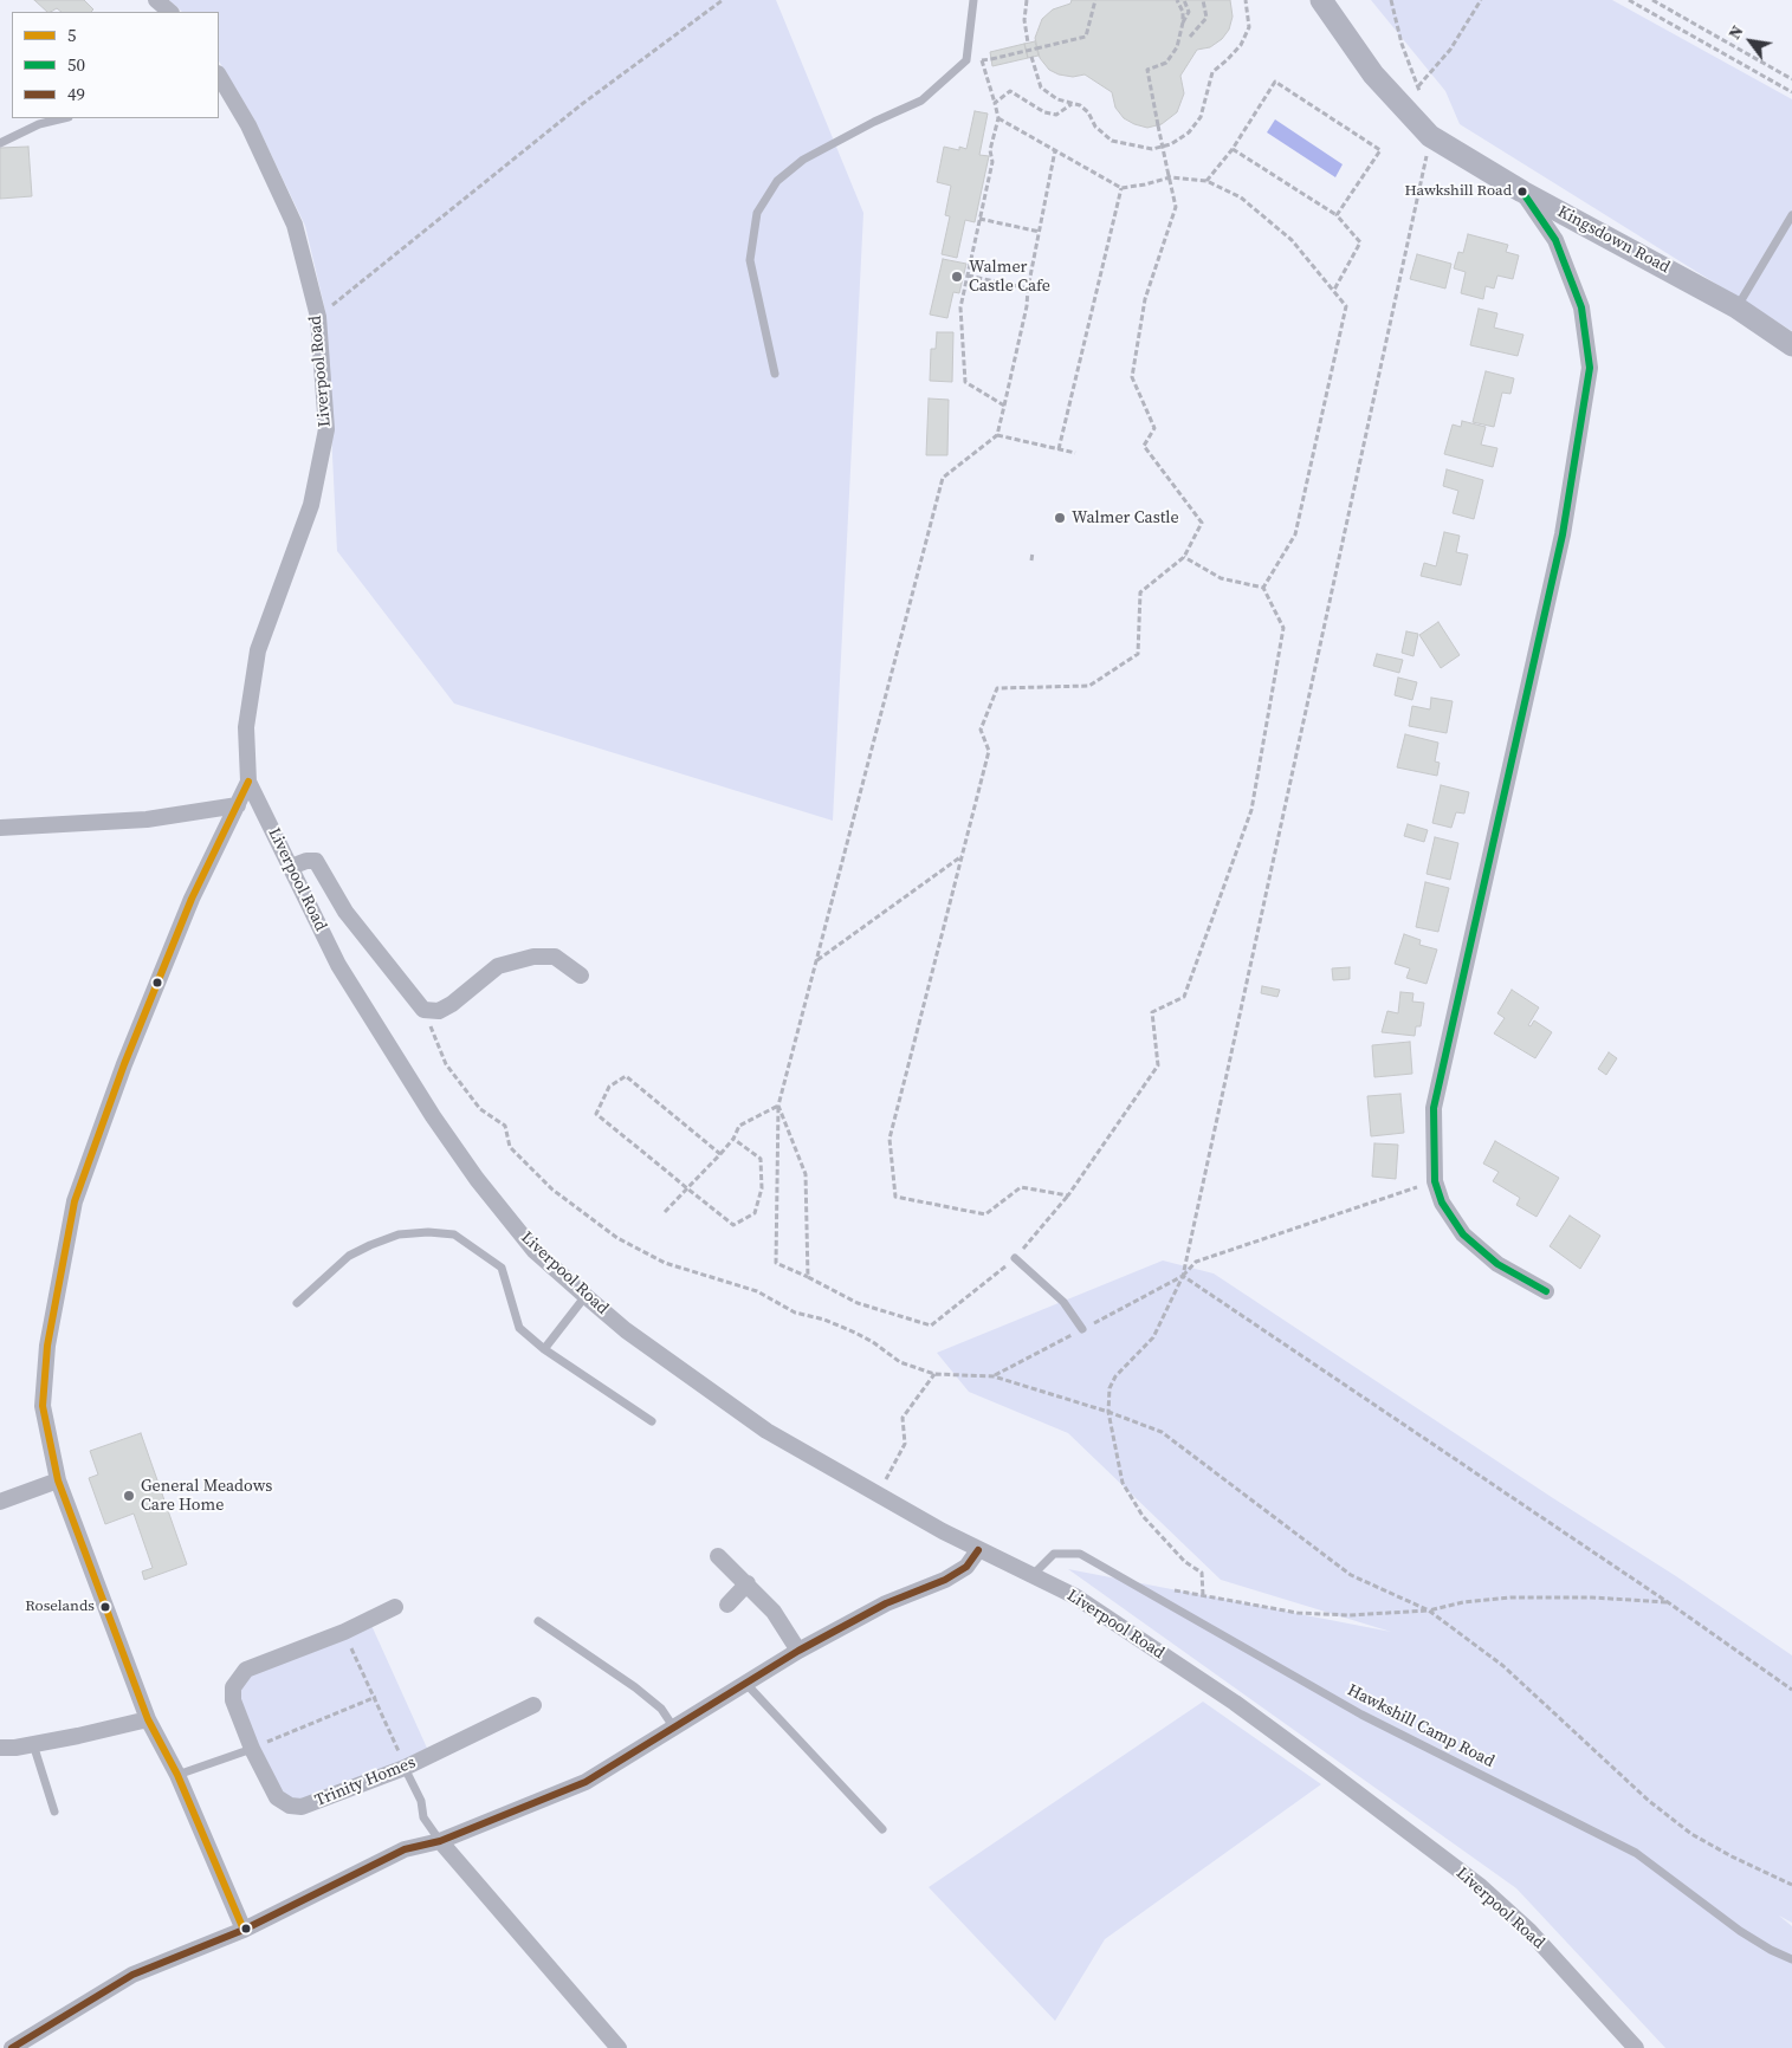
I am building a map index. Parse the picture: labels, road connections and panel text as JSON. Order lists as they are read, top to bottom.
{
  "streets": {
    "street": ["Kingsdown Road", "Liverpool Road", "Trinity Homes"],
    "lane": ["Hawkshill Camp Road"]
  },
  "crossings": [
    ["Liverpool Road", "Hawkshill Camp Road"]
  ],
  "places": [
    "Hawkshill Road",
    "Walmer Castle Cafe",
    "Walmer Castle",
    "General Meadows Care Home",
    "Roselands"
  ],
  "lines": ["transit line 50", "transit line 5", "transit line 49"],
  "legend": ["5", "50", "49"],
  "north": "top left"
}
